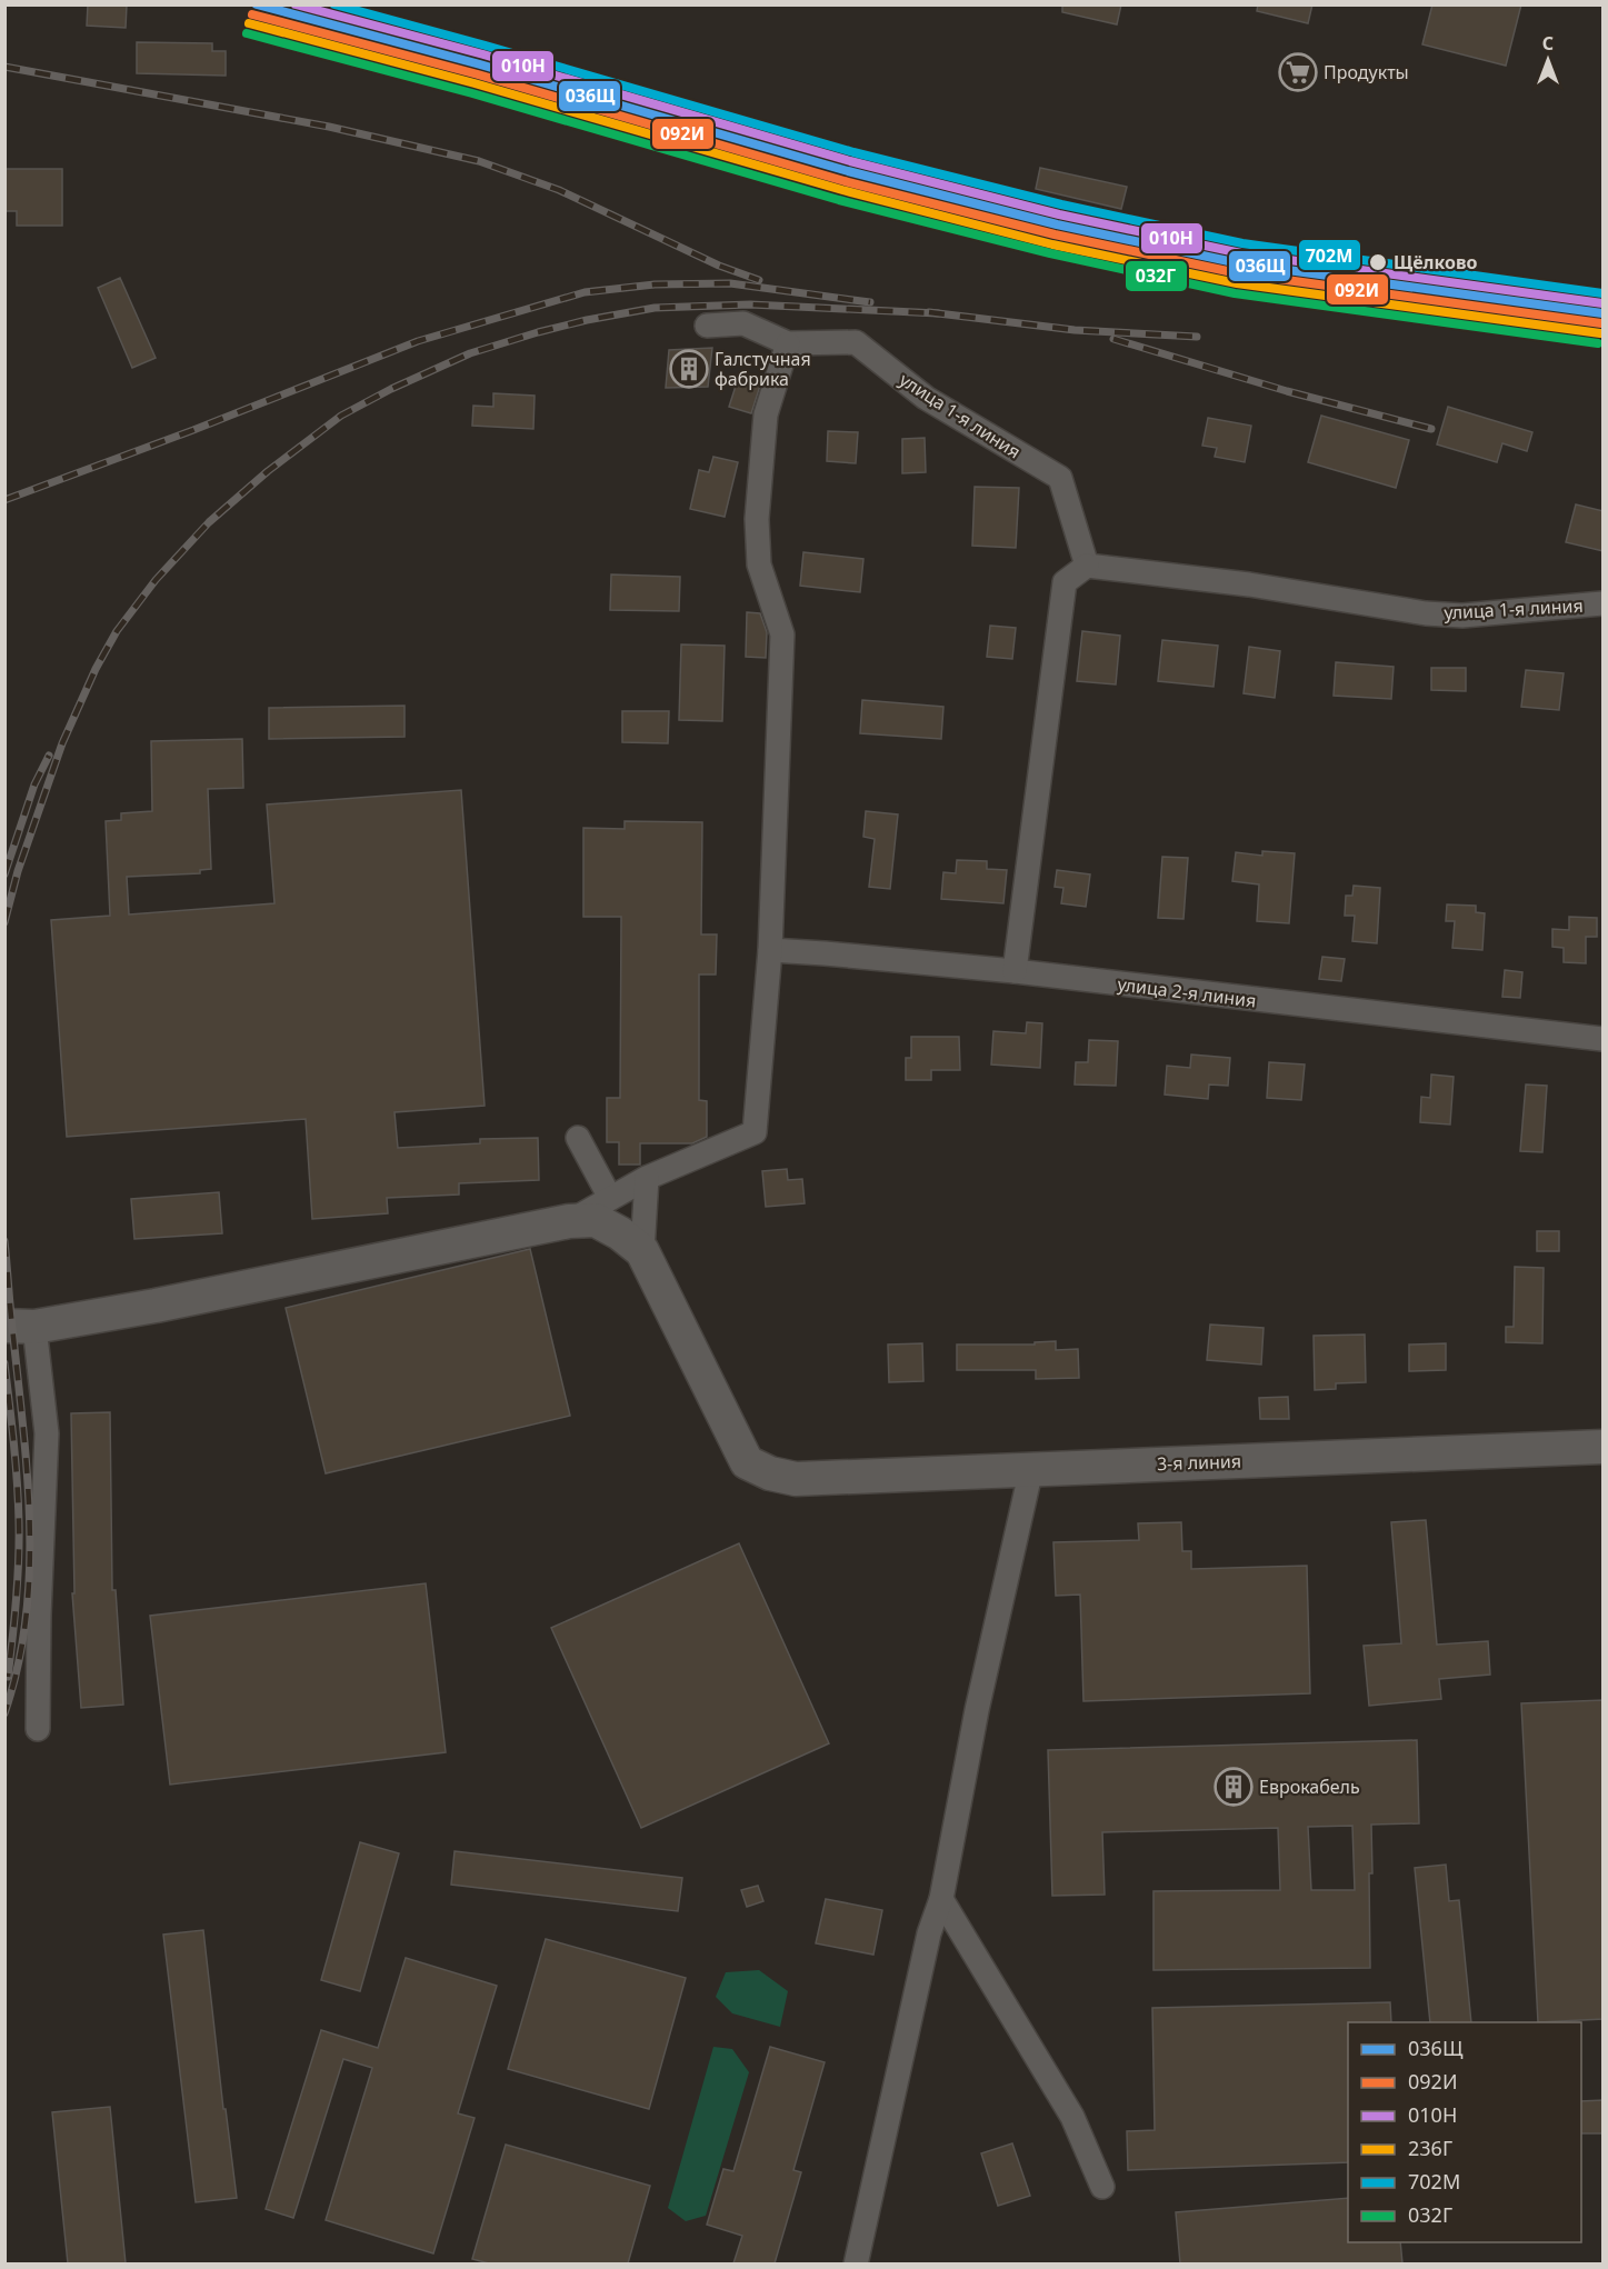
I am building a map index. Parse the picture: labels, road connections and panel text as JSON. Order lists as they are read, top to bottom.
{
  "streets": {
    "street": ["улица 1-я линия", "улица 2-я линия", "3-я линия"]
  },
  "places": {
    "supermarket": ["Продукты"],
    "other": ["Щёлково"],
    "building": ["Галстучная фабрика", "Еврокабель"]
  },
  "lines": [
    "transit line 036Щ",
    "transit line 010Н",
    "transit line 702М",
    "transit line 092И",
    "transit line 236Г",
    "transit line 032Г"
  ],
  "legend": [
    "036Щ",
    "092И",
    "010Н",
    "236Г",
    "702М",
    "032Г"
  ],
  "north": "top"
}
